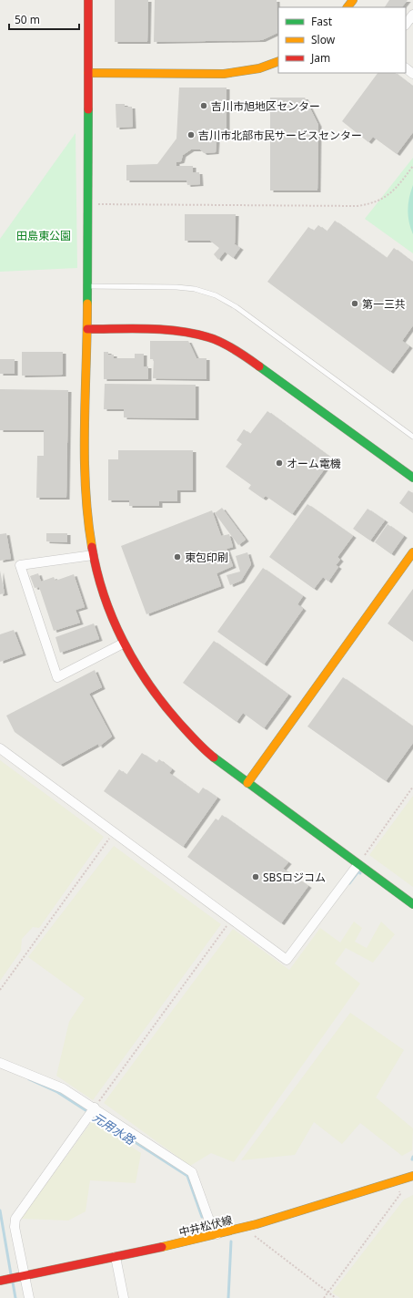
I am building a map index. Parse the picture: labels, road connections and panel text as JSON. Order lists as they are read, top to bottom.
{
  "streets": {
    "street": ["中井松伏線"]
  },
  "water": ["元用水路"],
  "parks": ["田島東公園"],
  "places": [
    "吉川市旭地区センター",
    "吉川市北部市民サービスセンター",
    "第一三共",
    "オーム電機",
    "東包印刷",
    "SBSロジコム"
  ],
  "legend": ["Fast", "Slow", "Jam"],
  "scale_bar": "50 m"
}
